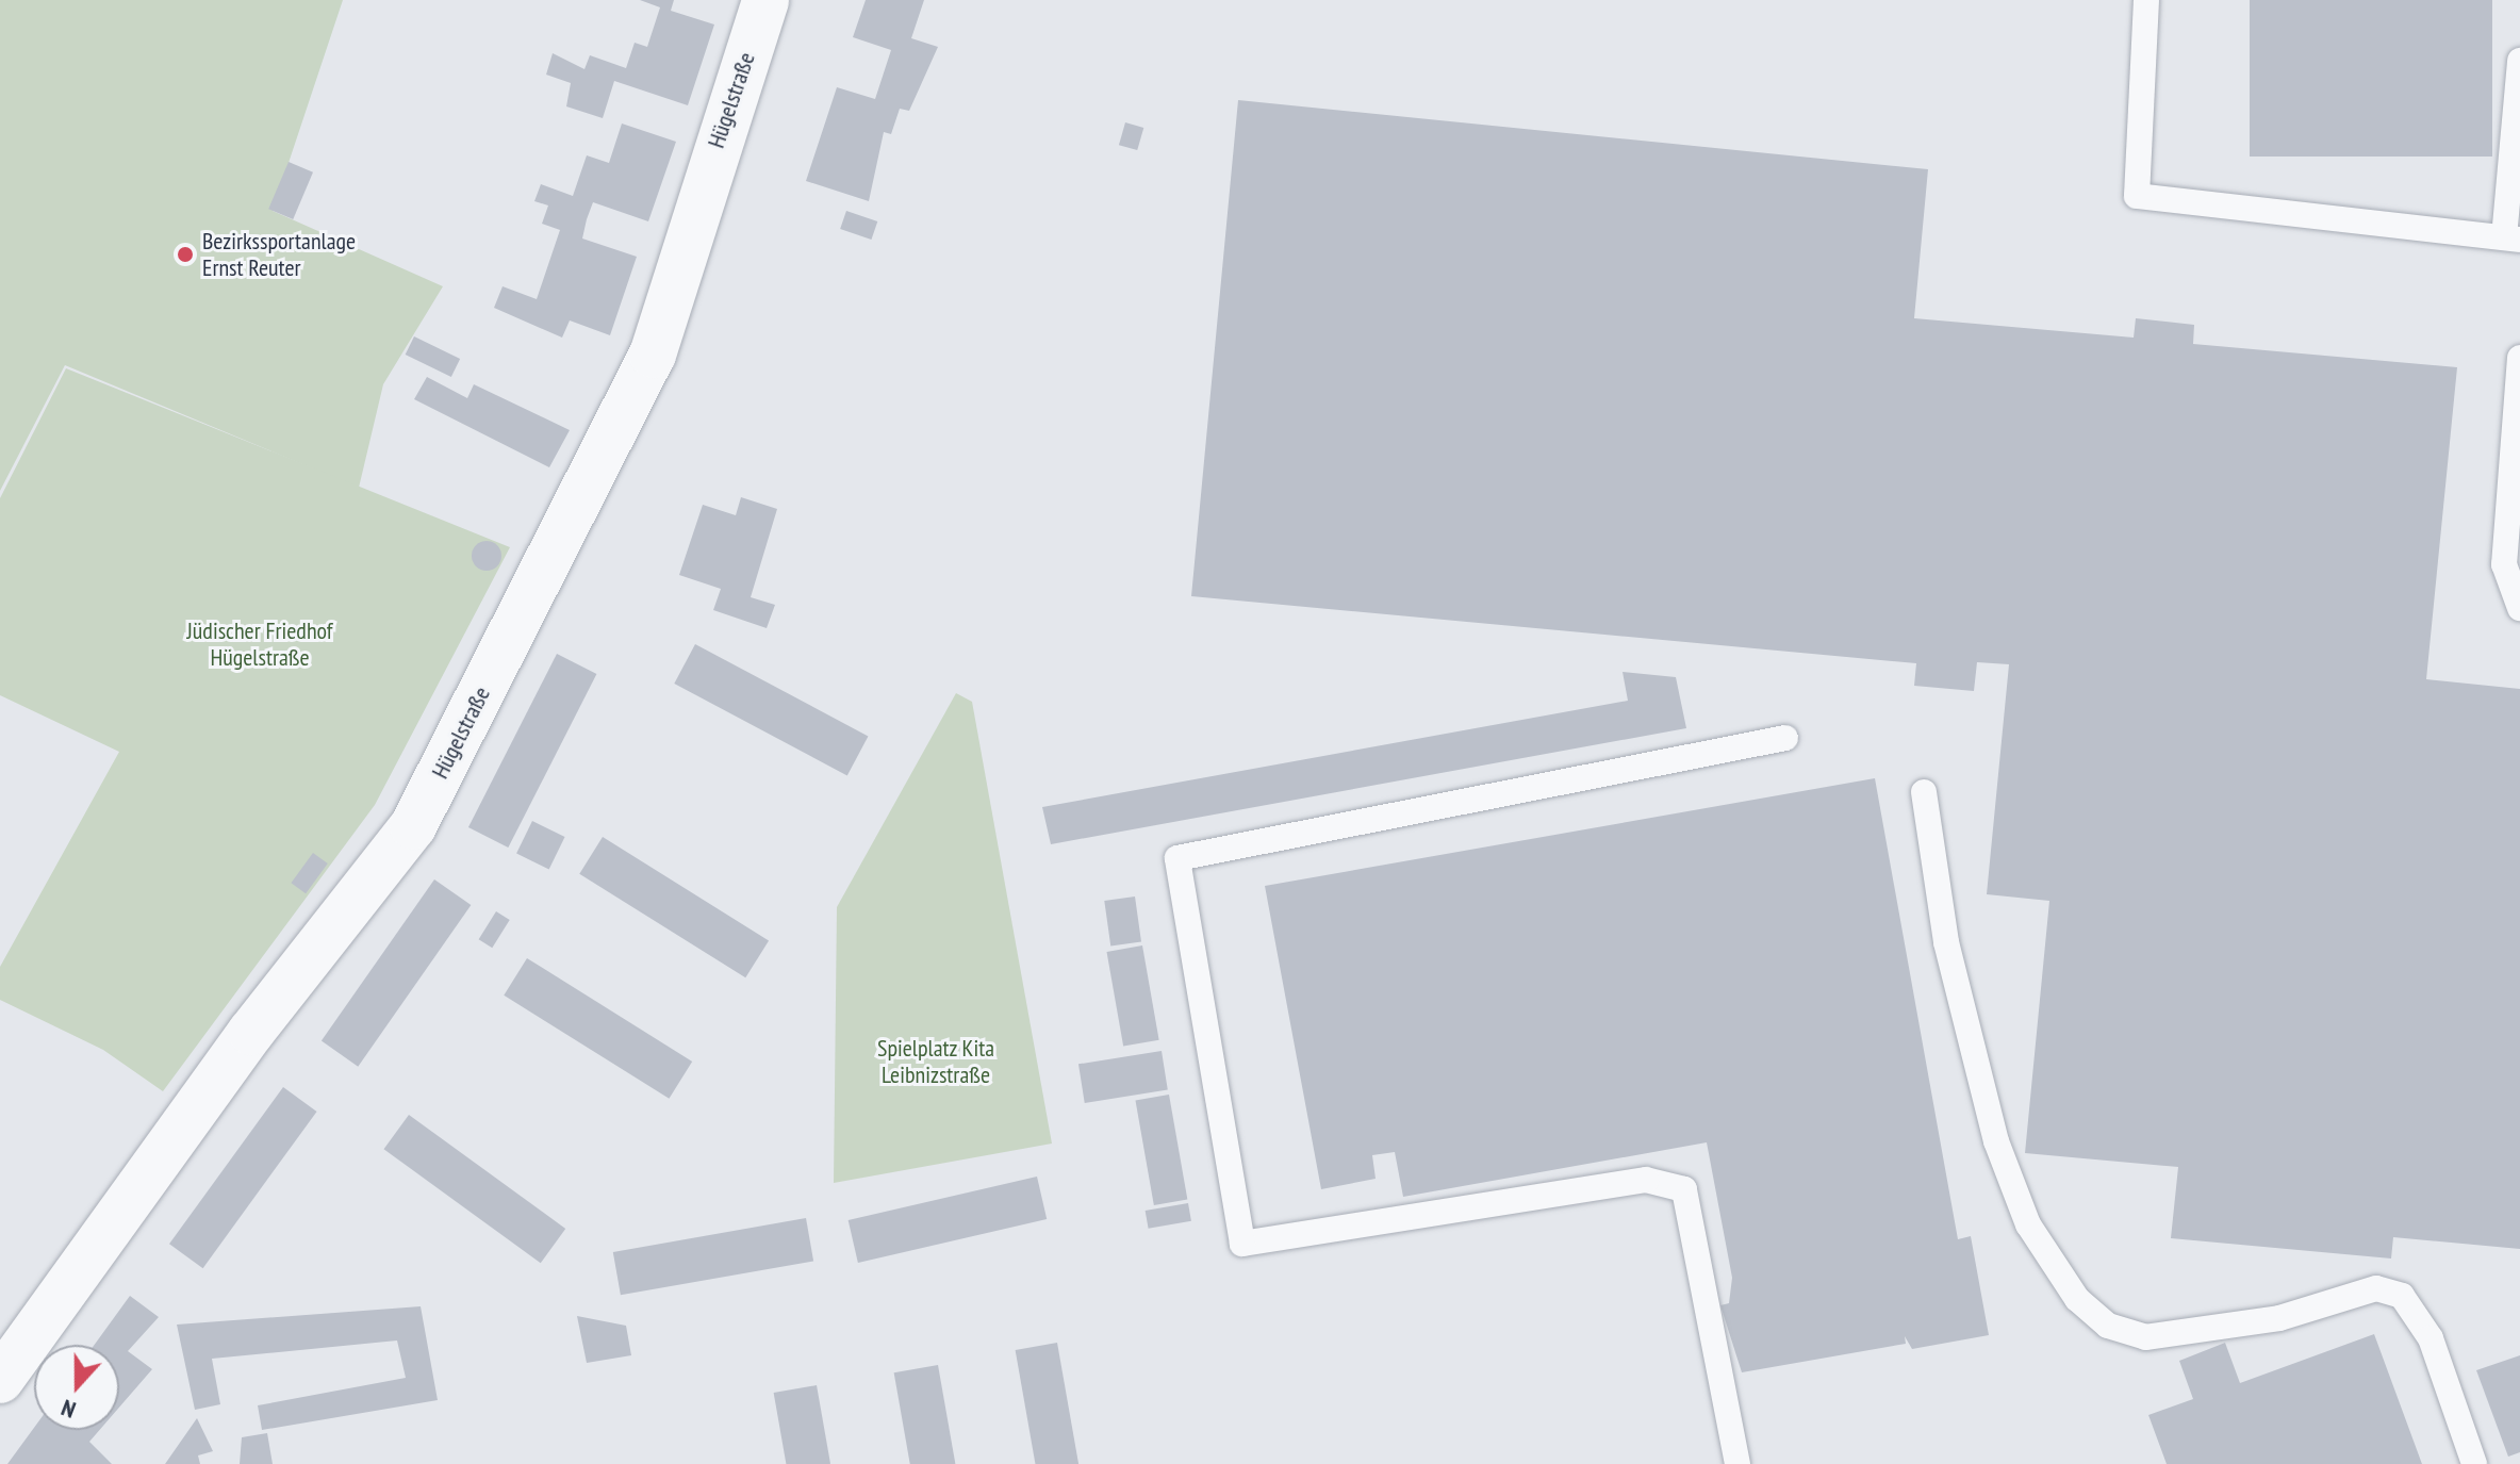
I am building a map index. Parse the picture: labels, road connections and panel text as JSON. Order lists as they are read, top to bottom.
{
  "streets": {
    "street": ["Hügelstraße"]
  },
  "parks": ["Jüdischer Friedhof Hügelstraße", "Spielplatz Kita Leibnizstraße"],
  "places": ["Bezirkssportanlage Ernst Reuter"],
  "north": "bottom"
}
